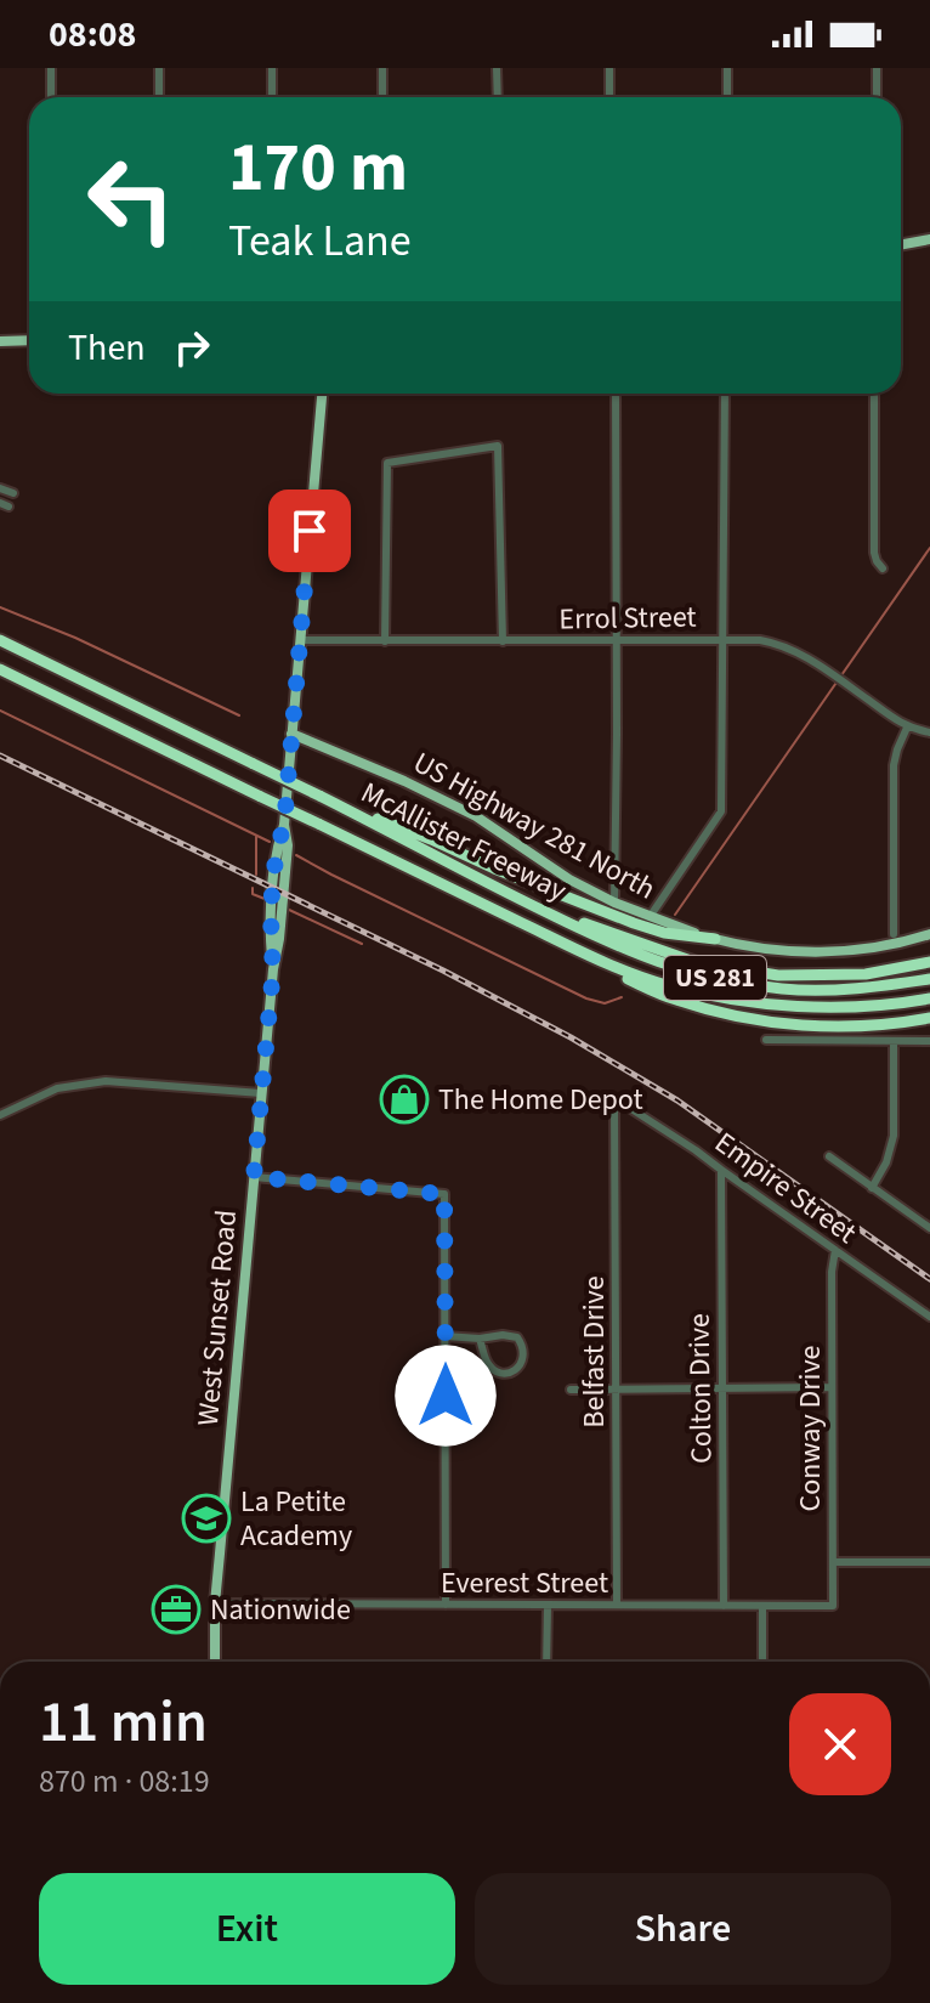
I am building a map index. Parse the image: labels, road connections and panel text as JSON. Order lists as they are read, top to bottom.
{
  "streets": {
    "highway": ["McAllister Freeway", "US 281"],
    "main road": ["US Highway 281 North", "West Sunset Road"],
    "street": [
      "Errol Street",
      "Empire Street",
      "Belfast Drive",
      "Colton Drive",
      "Conway Drive",
      "Everest Street"
    ]
  },
  "crossings": [
    ["Errol Street", "West Sunset Road"],
    ["US Highway 281 North", "West Sunset Road"],
    ["Empire Street", "Belfast Drive"],
    ["Empire Street", "Colton Drive"],
    ["Empire Street", "Conway Drive"],
    ["West Sunset Road", "Everest Street"],
    ["Belfast Drive", "Everest Street"],
    ["Colton Drive", "Everest Street"],
    ["Conway Drive", "Everest Street"]
  ],
  "places": {
    "shop": ["The Home Depot"],
    "school or university": ["La Petite Academy"],
    "office": ["Nationwide"]
  },
  "page": {
    "status": "08:08",
    "turn": ["170 m", "Teak Lane"],
    "then": "Then",
    "heading": ["11 min", "870 m · 08:19"],
    "buttons": ["Exit", "Share"]
  }
}
